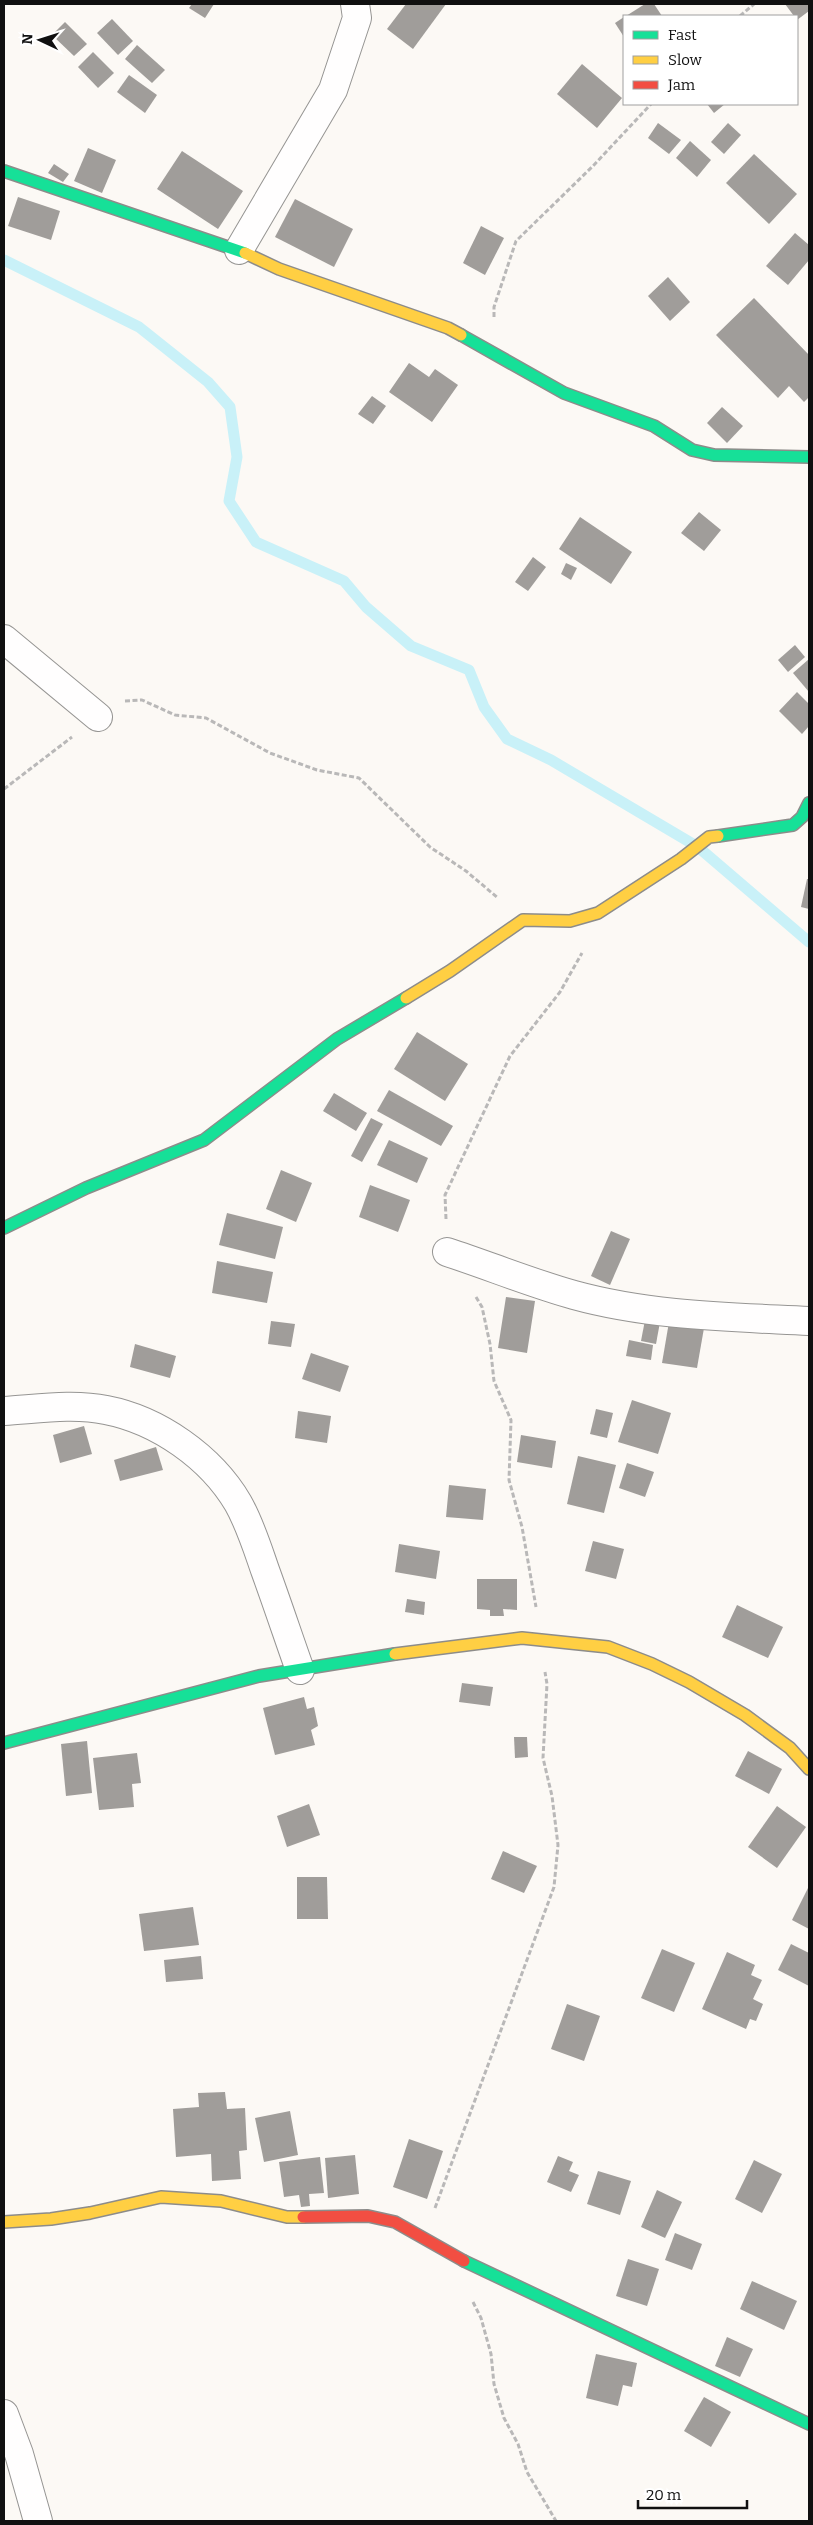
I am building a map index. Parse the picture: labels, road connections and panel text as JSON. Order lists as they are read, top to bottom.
{
  "legend": ["Fast", "Slow", "Jam"],
  "scale_bar": "20 m",
  "north": "left"
}
